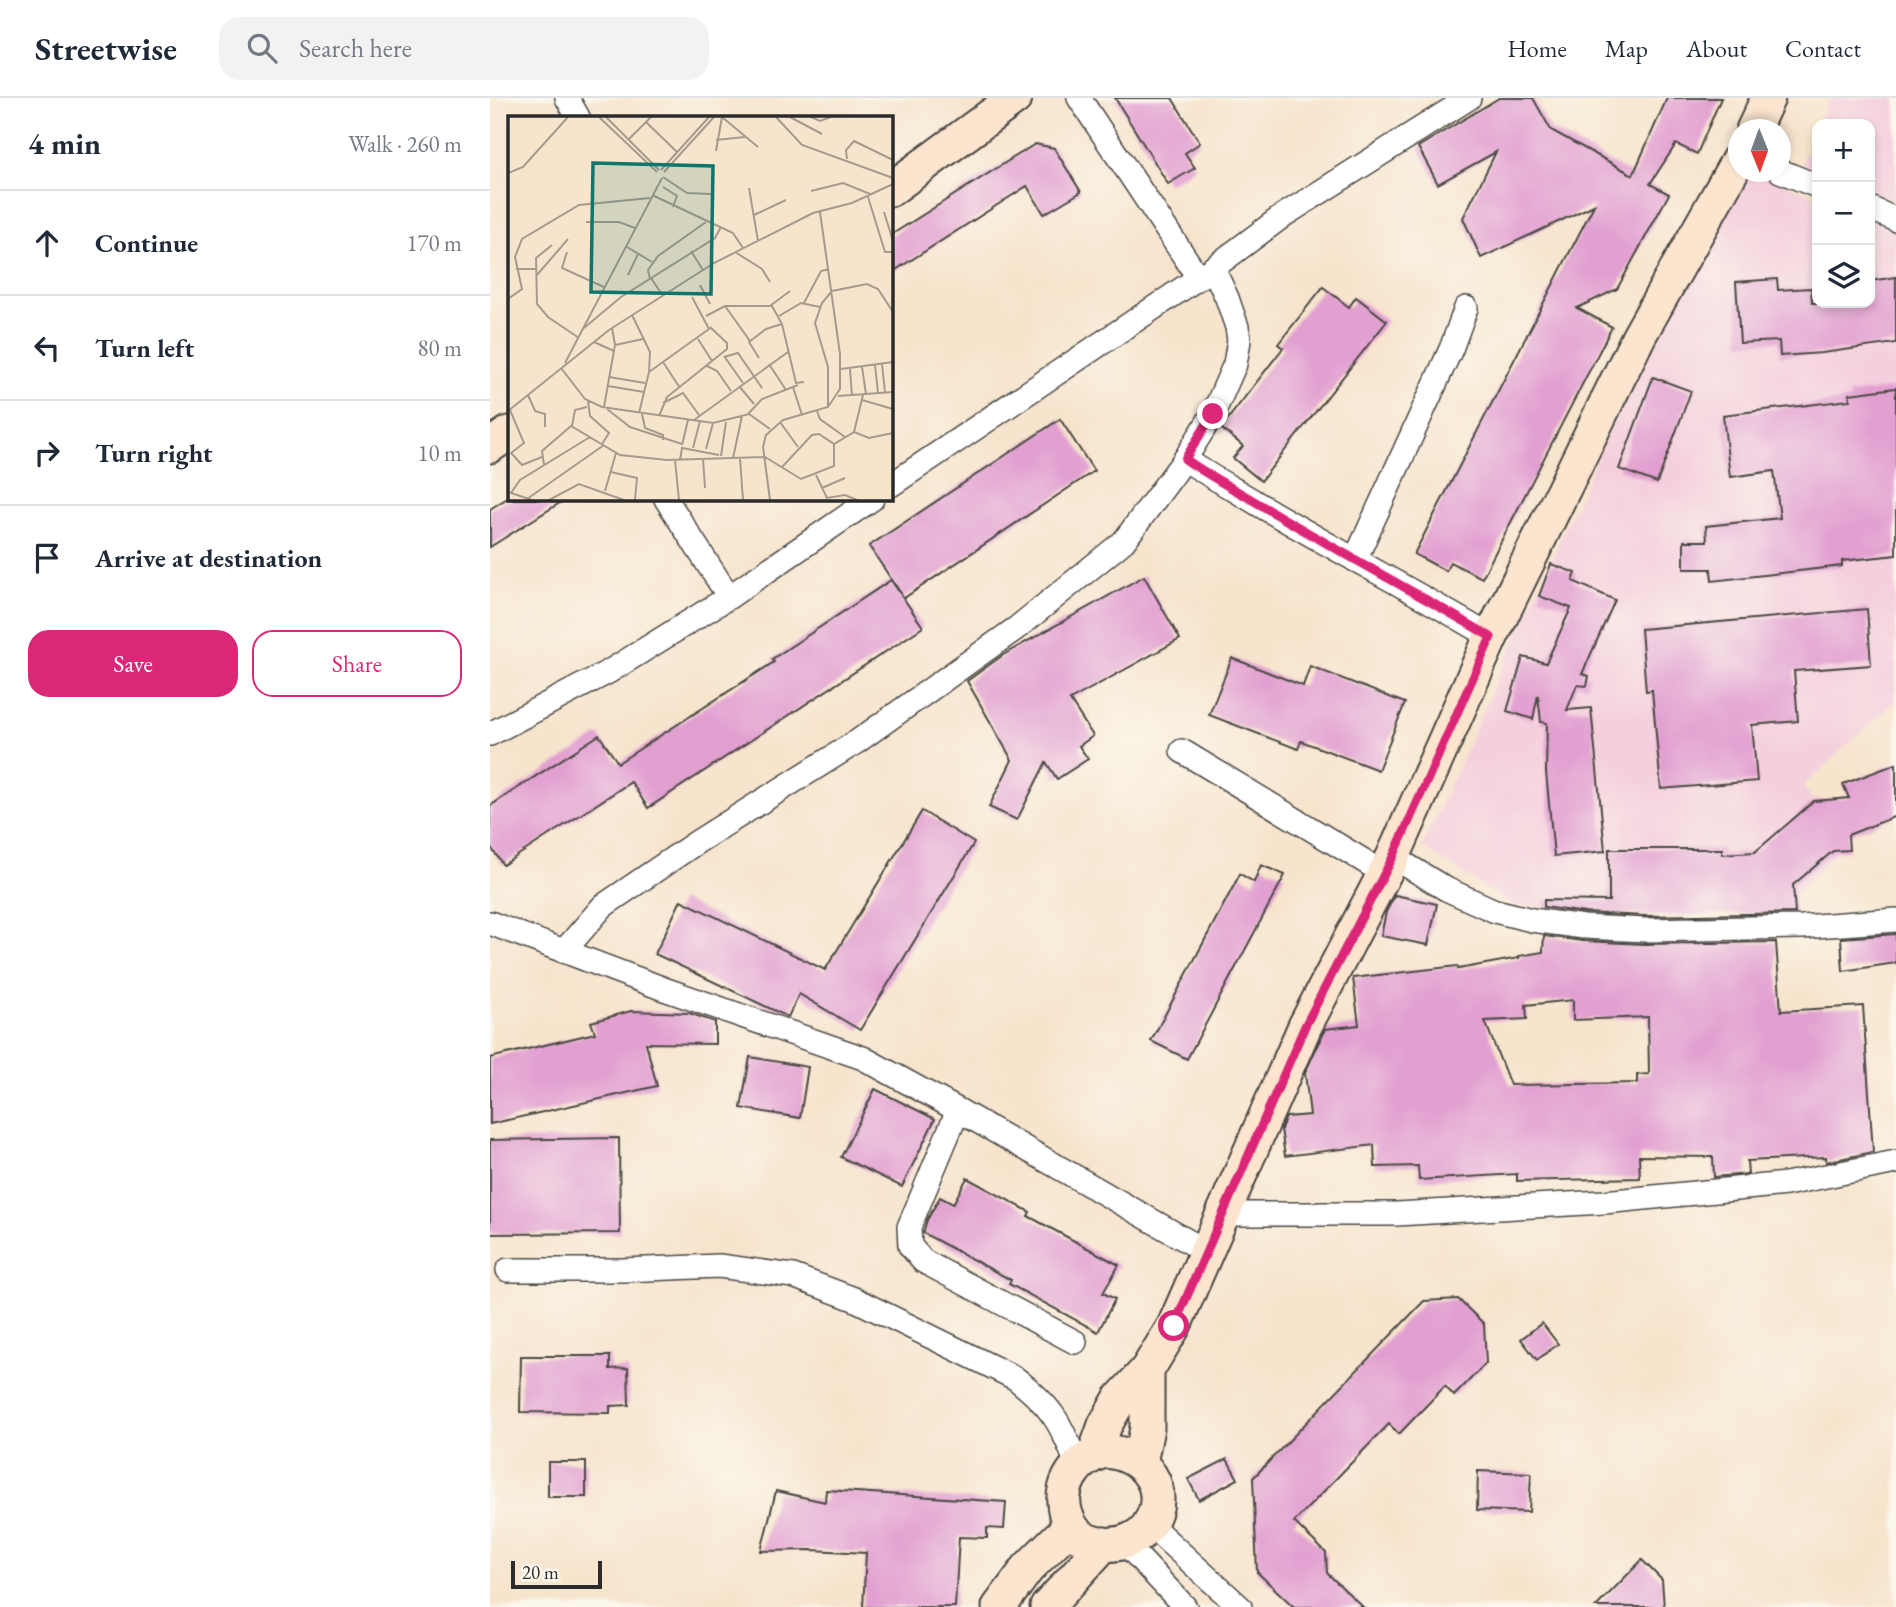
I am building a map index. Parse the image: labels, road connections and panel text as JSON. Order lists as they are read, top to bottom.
{
  "scale_bar": "20 m",
  "north": "bottom",
  "page": {
    "header": "Streetwise",
    "search": "Search here",
    "nav": [
      "Home",
      "Map",
      "About",
      "Contact"
    ],
    "heading": ["4 min", "Walk · 260 m"],
    "map_buttons": ["+", "−"],
    "list": [
      ["Continue", "170 m"],
      ["Turn left", "80 m"],
      ["Turn right", "10 m"],
      "Arrive at destination"
    ],
    "buttons": ["Save", "Share"],
    "scale": "20 m"
  }
}
